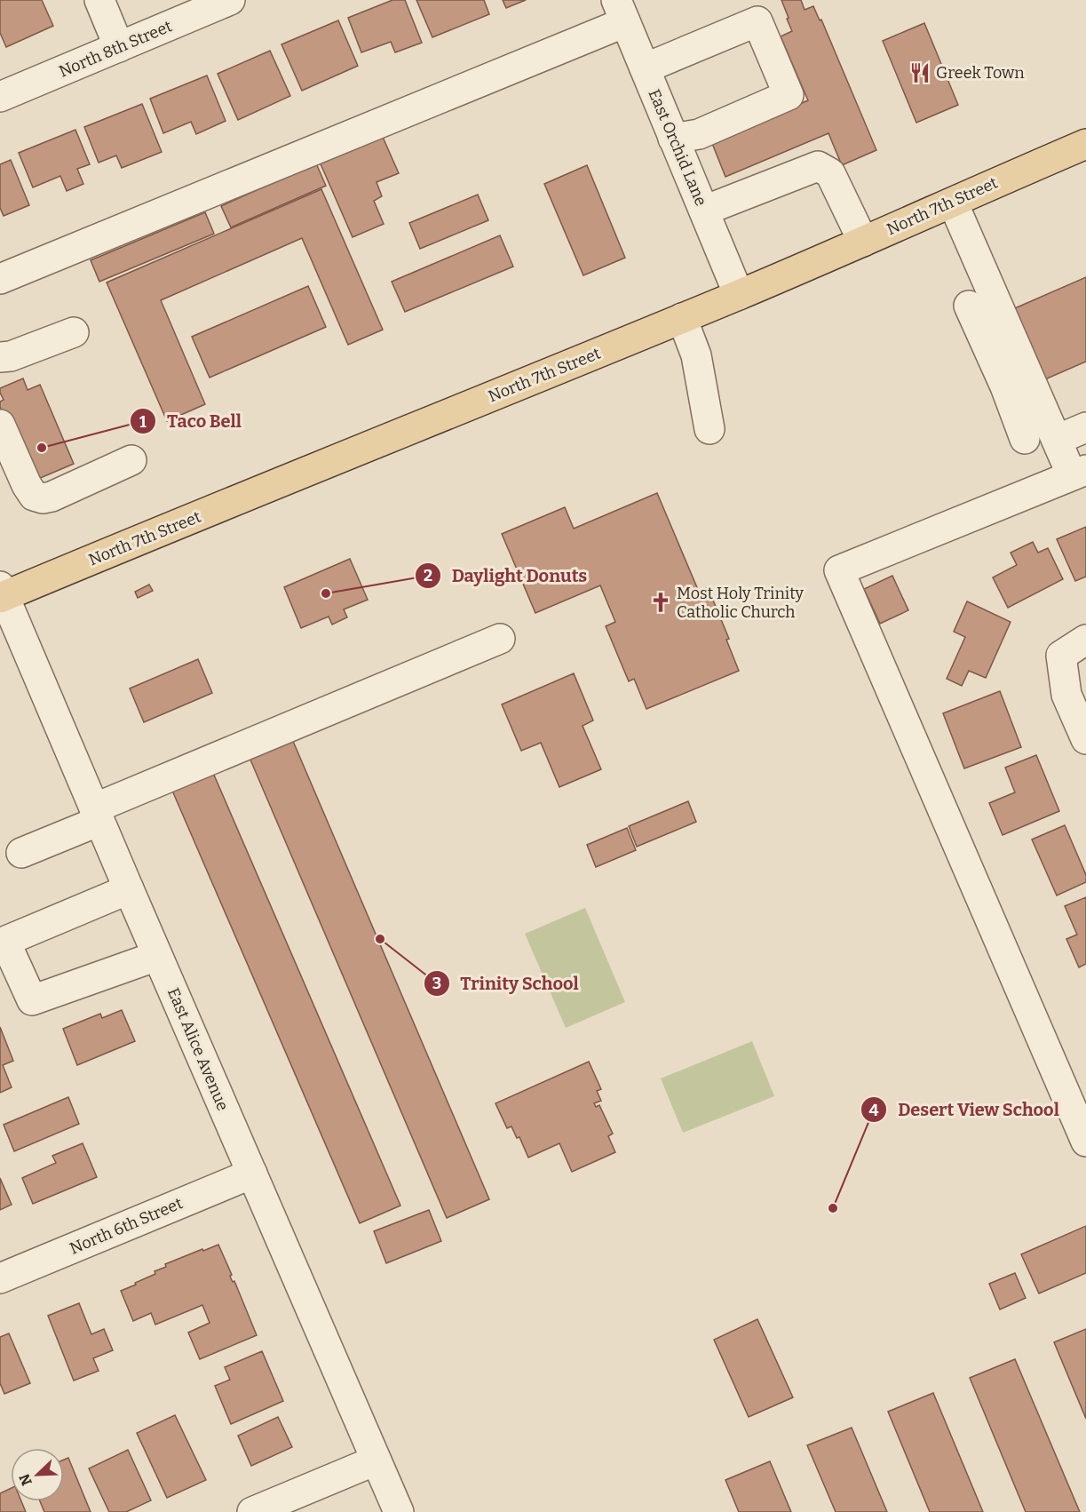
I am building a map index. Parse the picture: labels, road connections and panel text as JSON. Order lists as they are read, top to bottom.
{
  "streets": {
    "main road": ["North 7th Street"],
    "street": [
      "North 8th Street",
      "East Orchid Lane",
      "East Alice Avenue",
      "North 6th Street"
    ]
  },
  "crossings": [
    ["East Orchid Lane", "North 7th Street"],
    ["North 7th Street", "East Alice Avenue"],
    ["East Alice Avenue", "North 6th Street"]
  ],
  "places": {
    "restaurant": ["Greek Town"],
    "other": [
      "Taco Bell",
      "Daylight Donuts",
      "Trinity School",
      "Desert View School"
    ],
    "church": ["Most Holy Trinity Catholic Church"]
  },
  "north": "bottom left"
}
